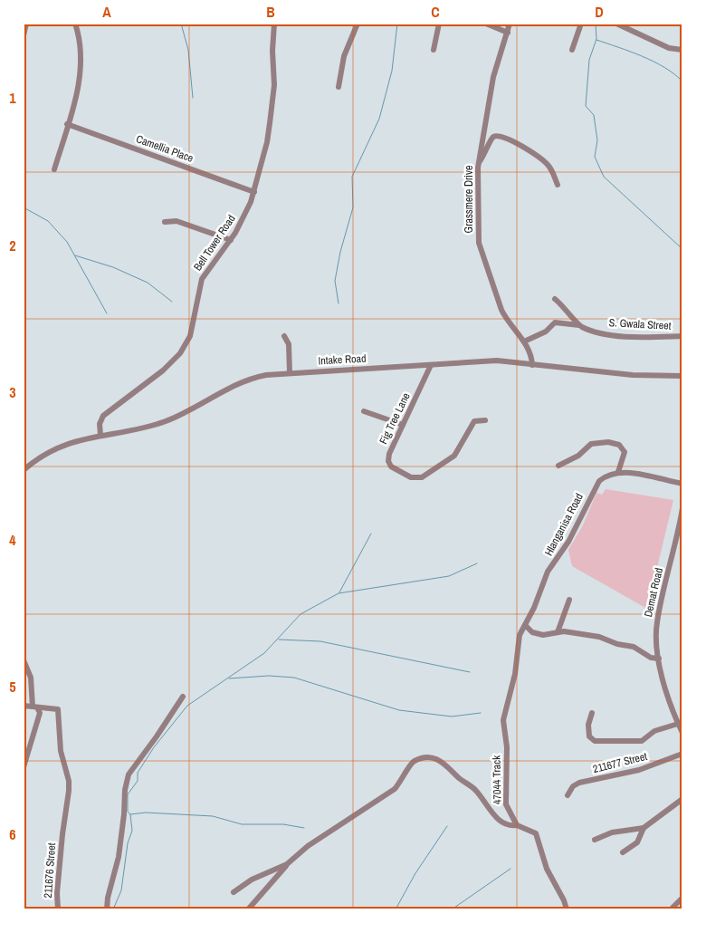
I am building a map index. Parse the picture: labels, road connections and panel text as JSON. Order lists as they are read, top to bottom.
{
  "streets": {
    "street": [
      "Camellia Place",
      "Grassmere Drive",
      "Bell Tower Road",
      "S. Gwala Street",
      "Intake Road",
      "Fig Tree Lane",
      "Hlanganisa Road",
      "Demat Road",
      "211677 Street",
      "47044 Track",
      "211676 Street"
    ]
  },
  "crossings": [
    ["Camellia Place", "Bell Tower Road"],
    ["Grassmere Drive", "S. Gwala Street"],
    ["Grassmere Drive", "Intake Road"],
    ["Bell Tower Road", "Intake Road"],
    ["Intake Road", "Fig Tree Lane"],
    ["Hlanganisa Road", "47044 Track"]
  ],
  "grid": {
    "columns": [
      "A",
      "B",
      "C",
      "D"
    ],
    "rows": [
      "1",
      "2",
      "3",
      "4",
      "5",
      "6"
    ]
  }
}
